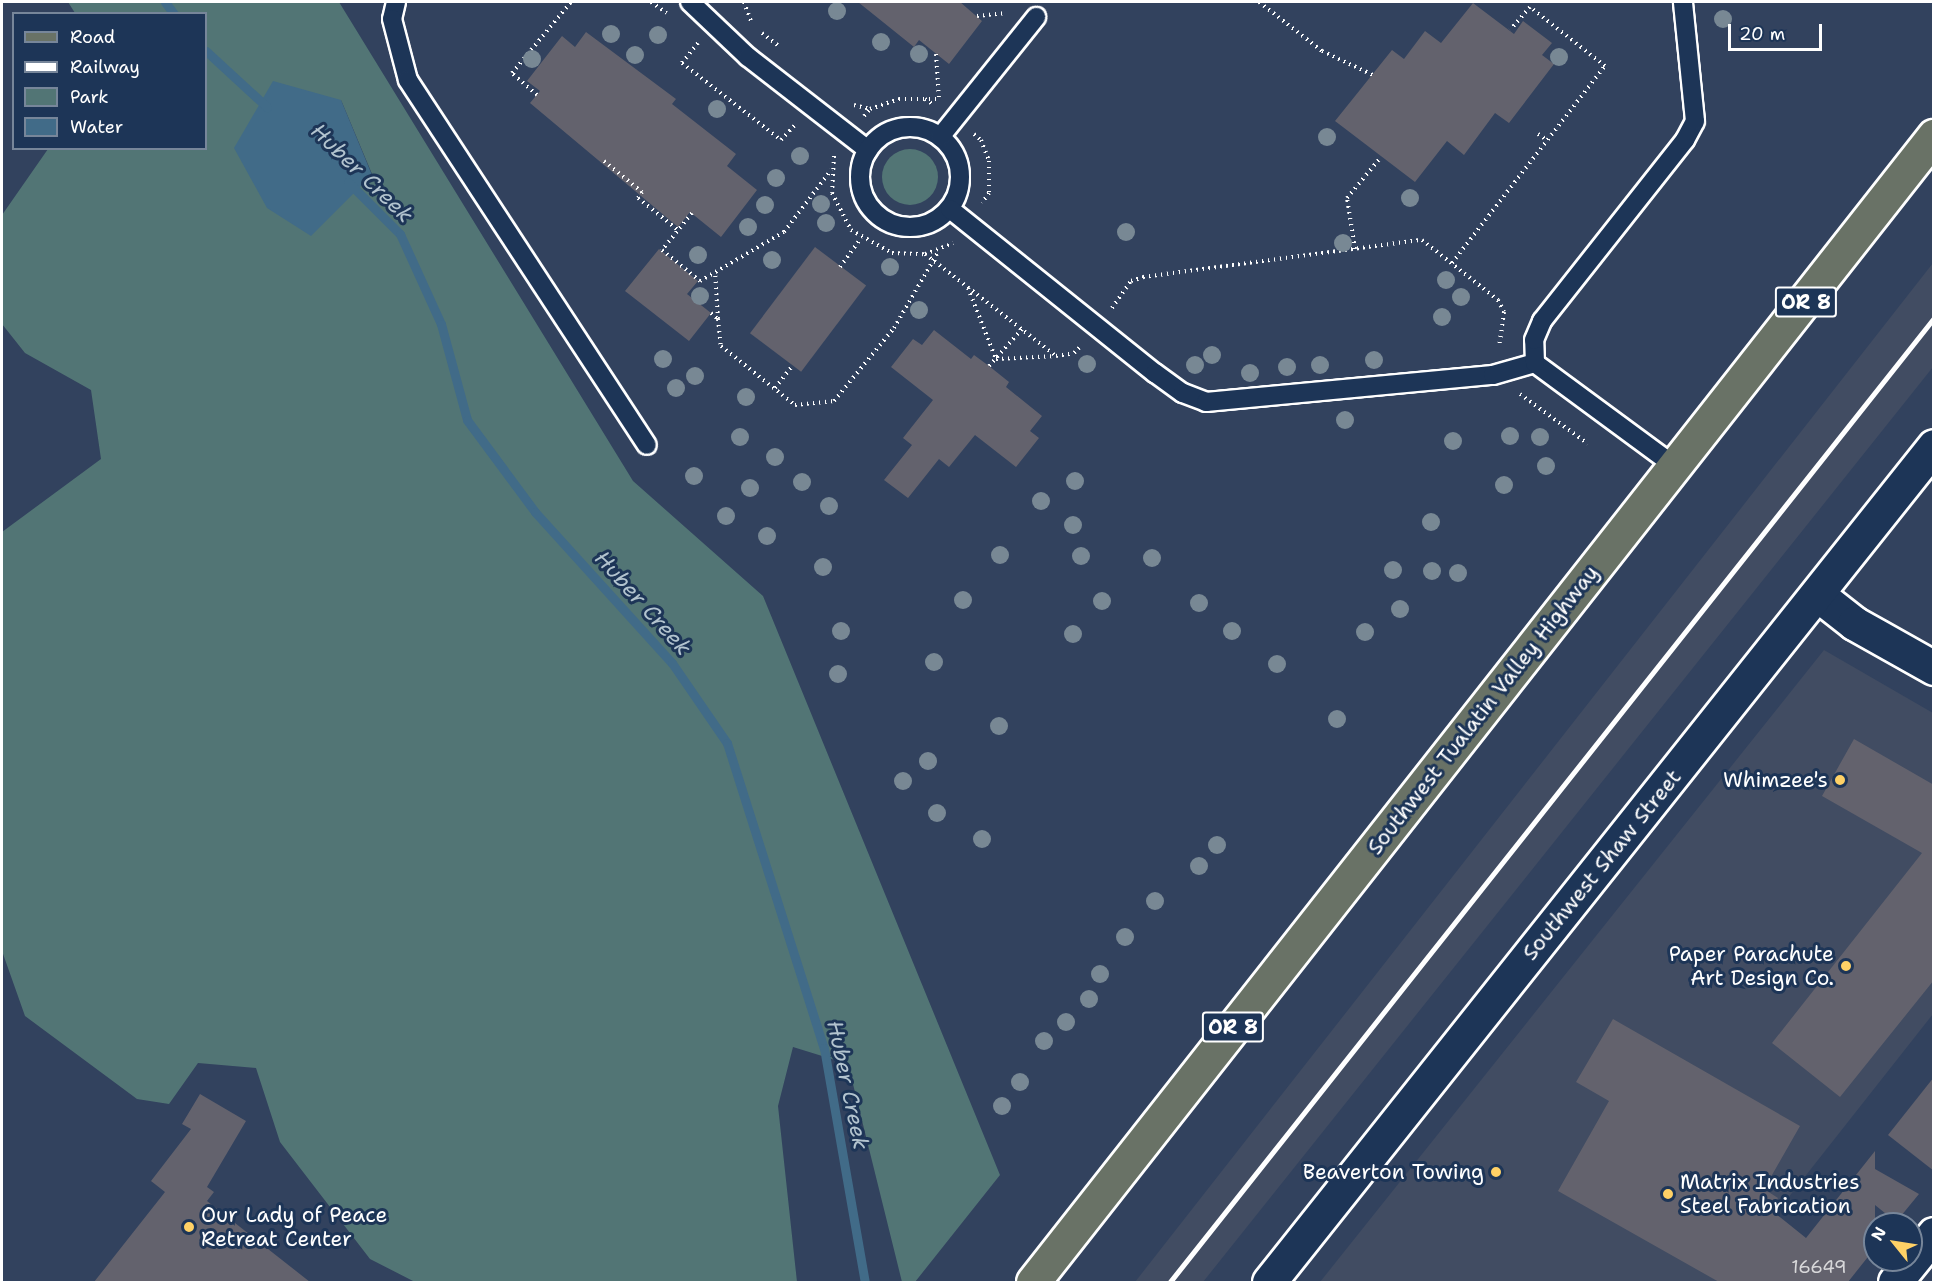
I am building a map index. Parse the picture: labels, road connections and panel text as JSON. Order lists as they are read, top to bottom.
{
  "streets": {
    "main road": ["OR 8", "Southwest Tualatin Valley Highway"],
    "street": ["Southwest Shaw Street"]
  },
  "water": ["Huber Creek"],
  "places": [
    "Whimzee's",
    "Paper Parachute Art Design Co.",
    "Beaverton Towing",
    "Matrix Industries Steel Fabrication",
    "Our Lady of Peace Retreat Center"
  ],
  "house_numbers": ["16649"],
  "legend": [
    "Road",
    "Railway",
    "Park",
    "Water"
  ],
  "scale_bar": "20 m",
  "north": "top left"
}
